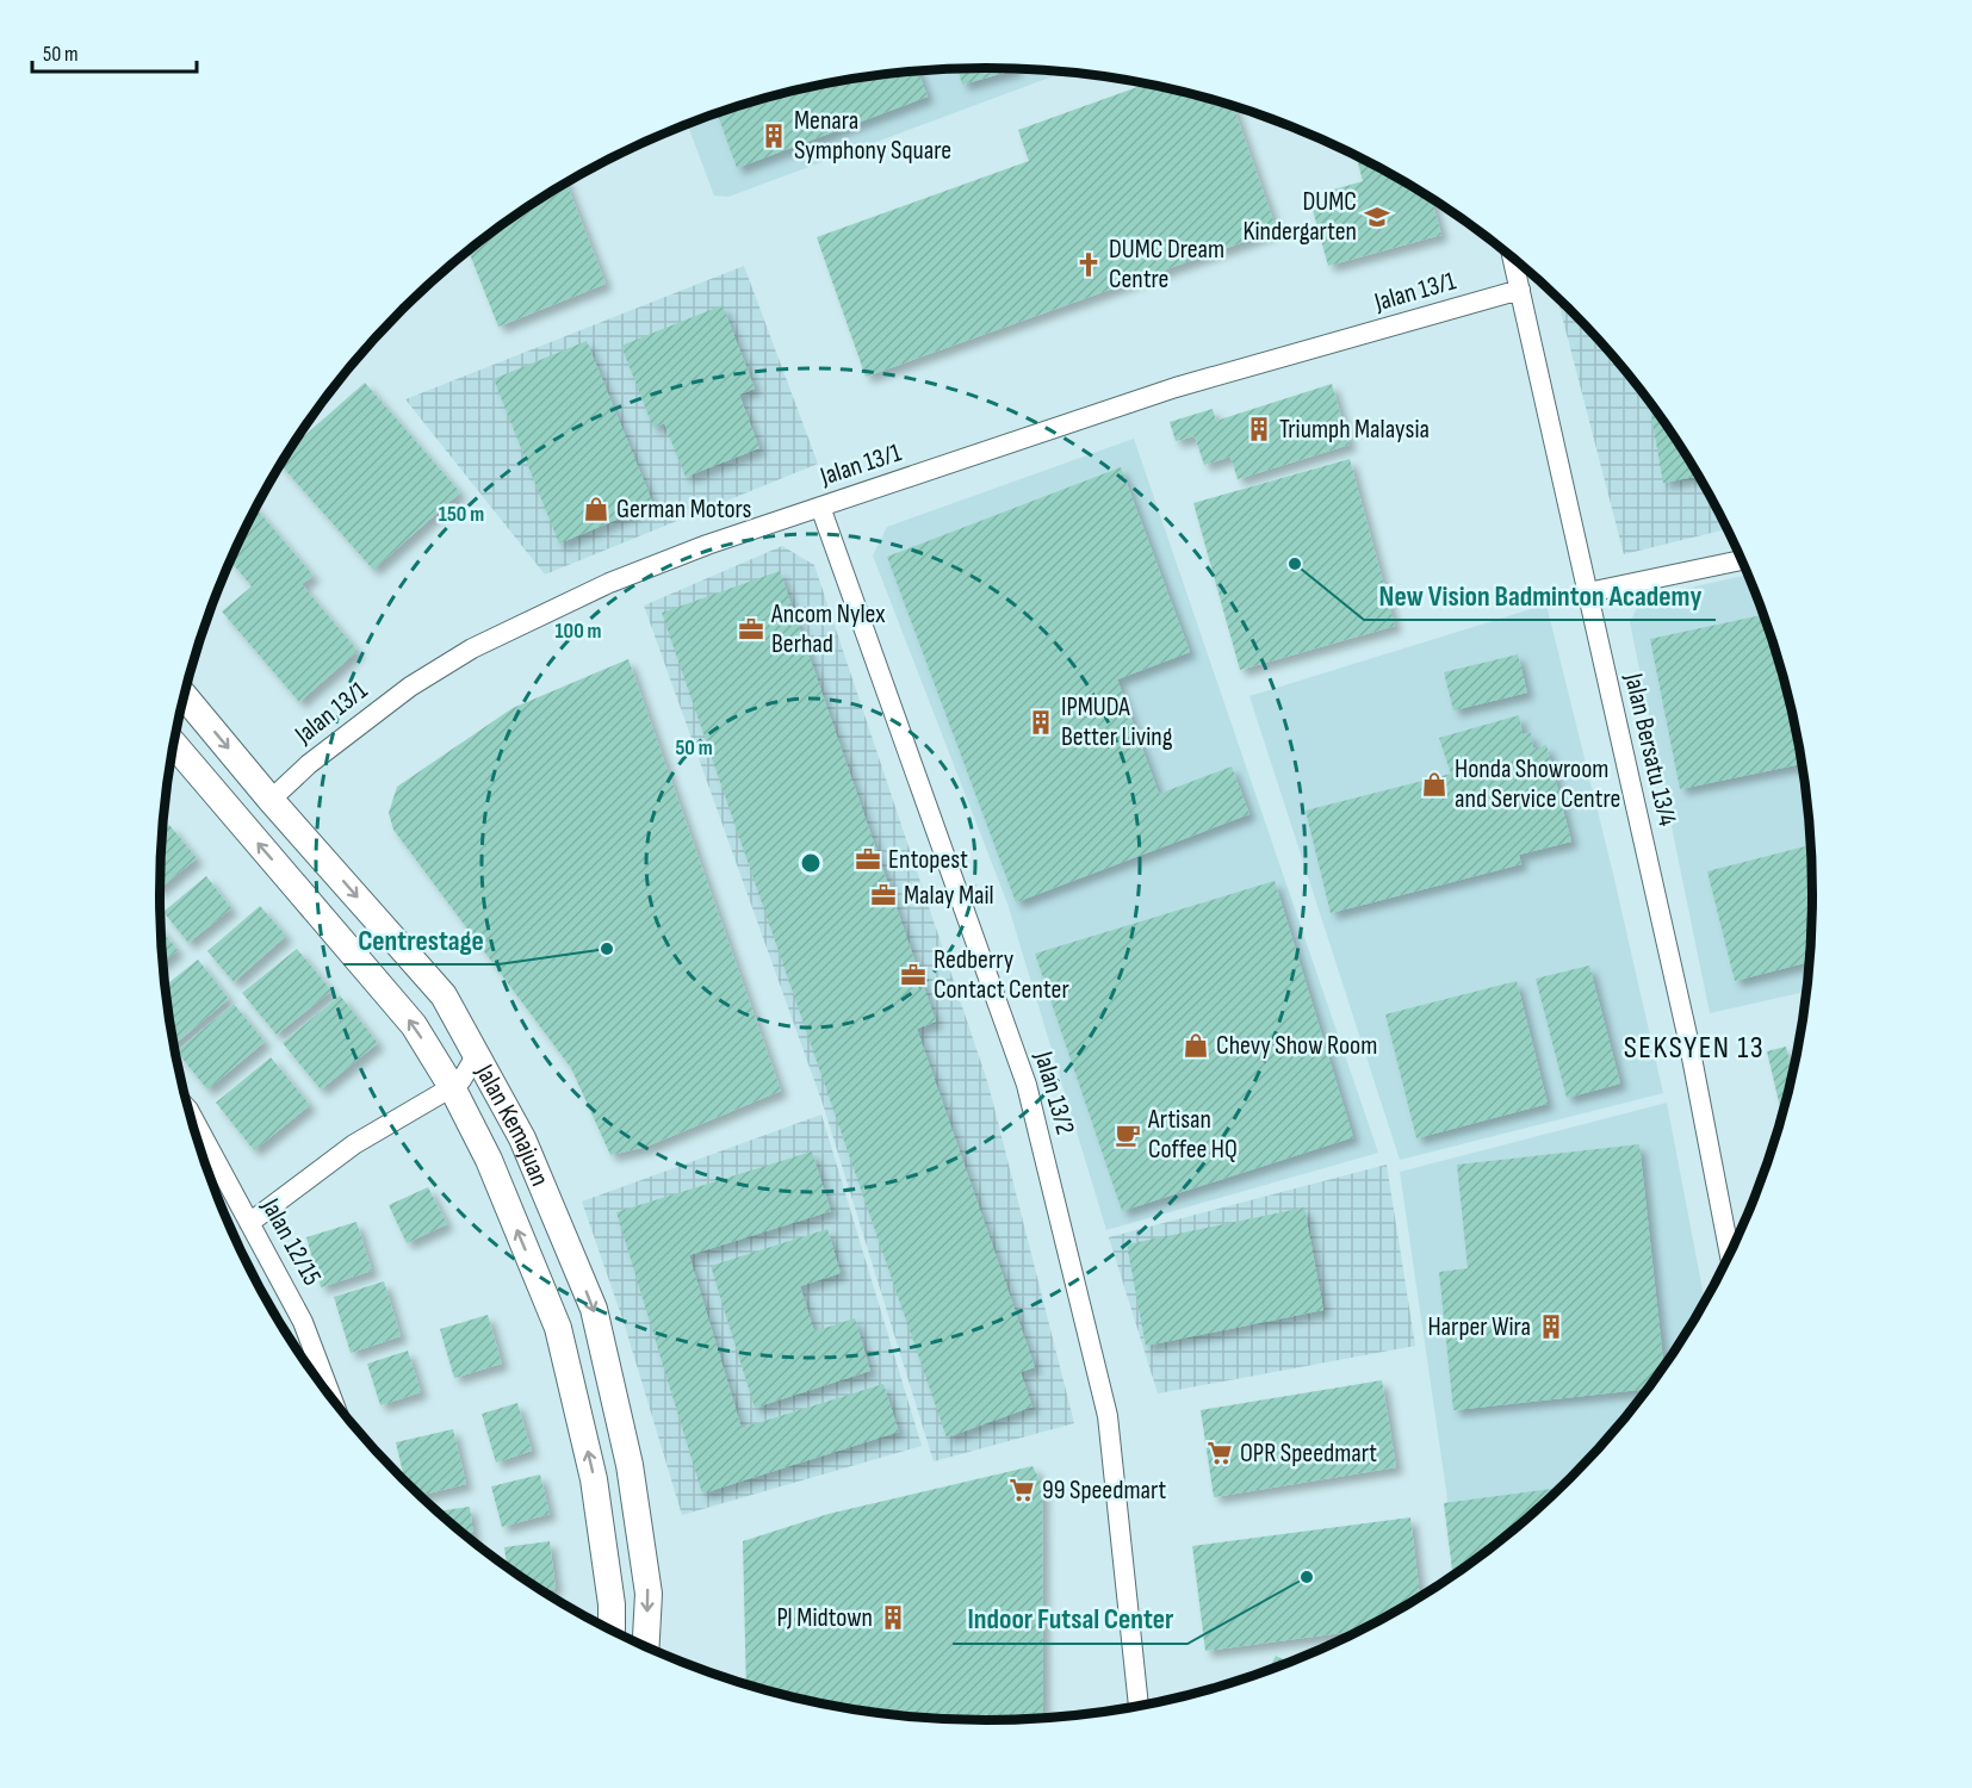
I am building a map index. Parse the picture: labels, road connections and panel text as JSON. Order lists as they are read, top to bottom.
{
  "streets": {
    "main road": ["Jalan Kemajuan"],
    "street": [
      "Jalan 13/1",
      "Jalan Bersatu 13/4",
      "Jalan 13/2",
      "Jalan 12/15"
    ]
  },
  "crossings": [
    ["Jalan 13/1", "Jalan Bersatu 13/4"],
    ["Jalan 13/1", "Jalan 13/2"],
    ["Jalan 13/1", "Jalan Kemajuan"]
  ],
  "districts": ["SEKSYEN 13"],
  "places": {
    "building": [
      "Menara Symphony Square",
      "Triumph Malaysia",
      "IPMUDA Better Living",
      "Harper Wira",
      "PJ Midtown"
    ],
    "school or university": ["DUMC Kindergarten"],
    "church": ["DUMC Dream Centre"],
    "shop": ["German Motors", "Honda Showroom and Service Centre", "Chevy Show Room"],
    "other": ["New Vision Badminton Academy", "Centrestage", "Indoor Futsal Center"],
    "office": [
      "Ancom Nylex Berhad",
      "Entopest",
      "Malay Mail",
      "Redberry Contact Center"
    ],
    "cafe": ["Artisan Coffee HQ"],
    "supermarket": ["OPR Speedmart", "99 Speedmart"]
  },
  "scale_bar": "50 m",
  "rings": ["150 m", "100 m", "50 m"]
}
